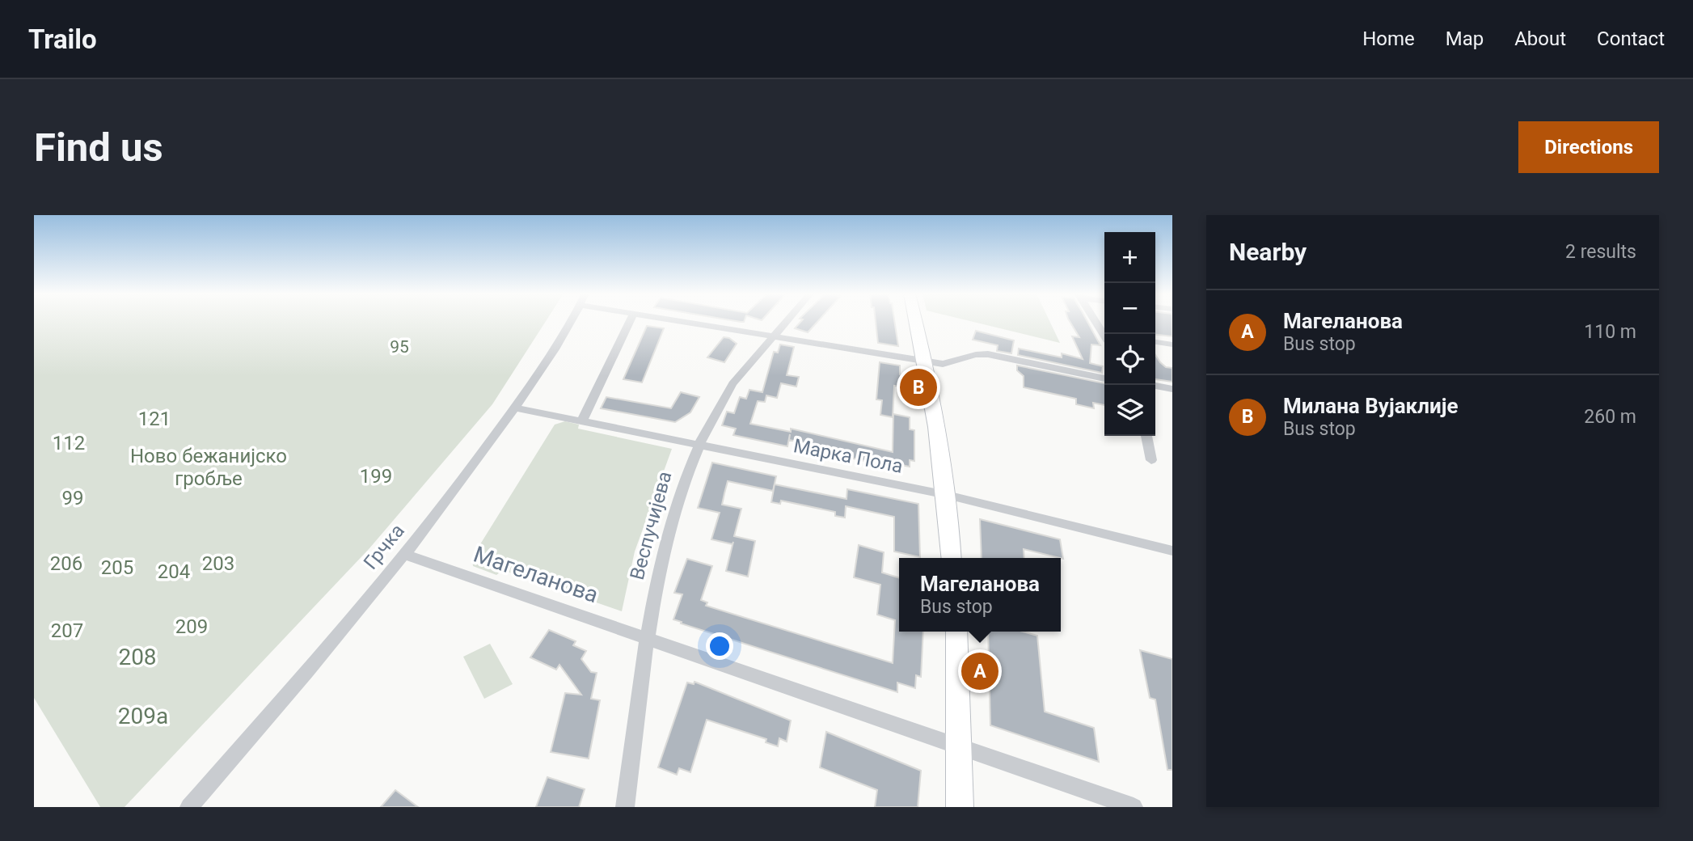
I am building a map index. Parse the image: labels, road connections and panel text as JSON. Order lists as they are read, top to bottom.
{
  "streets": {
    "street": [
      "Марка Пола",
      "Веспучијева",
      "Грчка",
      "Магеланова"
    ]
  },
  "crossings": [
    ["Марка Пола", "Веспучијева"],
    ["Марка Пола", "Грчка"],
    ["Веспучијева", "Магеланова"],
    ["Грчка", "Магеланова"]
  ],
  "parks": [
    "95",
    "121",
    "112",
    "Ново бежанијско гробље",
    "199",
    "99",
    "206",
    "203",
    "205",
    "204",
    "209",
    "207",
    "208",
    "209a"
  ],
  "page": {
    "header": "Trailo",
    "nav": [
      "Home",
      "Map",
      "About",
      "Contact"
    ],
    "buttons": "Directions",
    "title": "Find us",
    "heading": ["Nearby", "2 results"],
    "map_buttons": ["+", "−"],
    "list": [
      {
        "mark": "A",
        "name": "Магеланова",
        "note": "Bus stop",
        "value": "110 m"
      },
      {
        "mark": "B",
        "name": "Милана Вујаклије",
        "note": "Bus stop",
        "value": "260 m"
      }
    ],
    "pins": ["B", "A"],
    "popup": ["Магеланова", "Bus stop"]
  }
}
